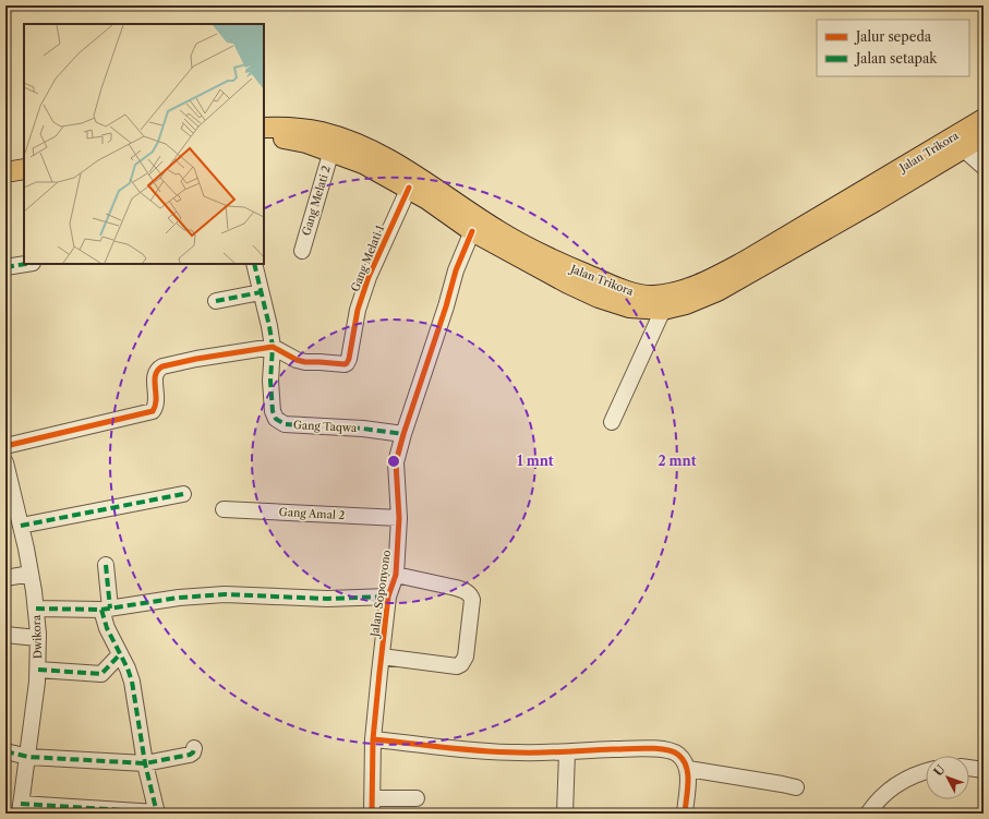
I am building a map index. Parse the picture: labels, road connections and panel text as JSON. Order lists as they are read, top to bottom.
{
  "streets": {
    "main road": ["Jalan Trikora"],
    "street": [
      "Gang Melati 2",
      "Gang Melati 1",
      "Gang Taqwa",
      "Gang Amal 2",
      "Jalan Soponyono",
      "Dwikora"
    ]
  },
  "crossings": [
    ["Jalan Trikora", "Gang Melati 2"],
    ["Jalan Trikora", "Gang Melati 1"],
    ["Jalan Trikora", "Jalan Soponyono"],
    ["Gang Melati 1", "Gang Taqwa"],
    ["Gang Taqwa", "Jalan Soponyono"],
    ["Gang Amal 2", "Jalan Soponyono"]
  ],
  "legend": ["Jalur sepeda", "Jalan setapak"],
  "north": "top left",
  "rings": ["1 mnt", "2 mnt"]
}
